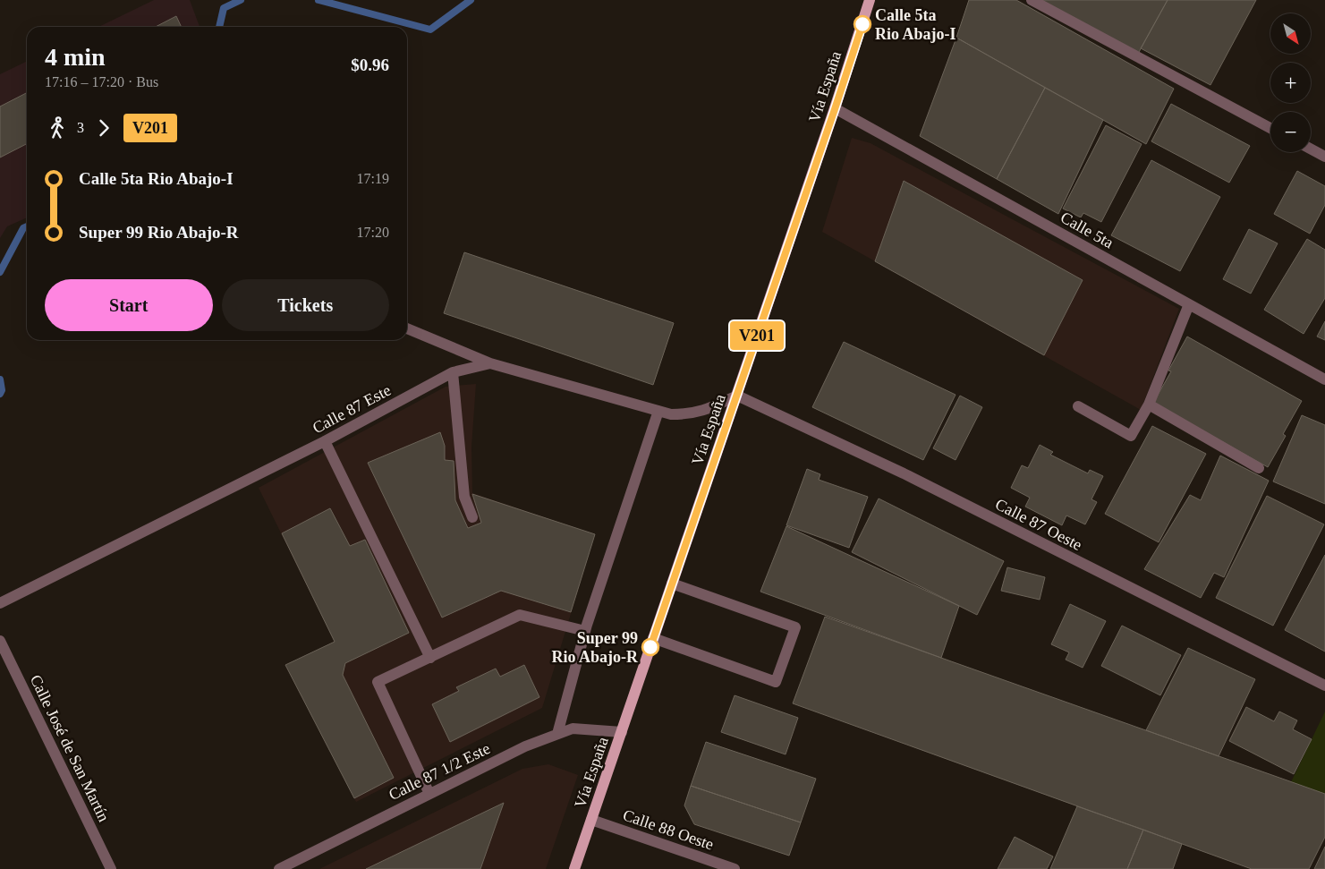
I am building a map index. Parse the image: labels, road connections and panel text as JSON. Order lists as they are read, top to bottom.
{
  "streets": {
    "main road": ["Vía España"],
    "street": [
      "Calle 5ta",
      "Calle 87 Este",
      "Calle 87 Oeste",
      "Calle José de San Martín",
      "Calle 87 1/2 Este",
      "Calle 88 Oeste"
    ]
  },
  "crossings": [
    ["Vía España", "Calle 5ta"],
    ["Vía España", "Calle 87 Este"],
    ["Vía España", "Calle 87 Oeste"],
    ["Vía España", "Calle 87 1/2 Este"],
    ["Vía España", "Calle 88 Oeste"],
    ["Calle 87 Este", "Calle 87 Oeste"]
  ],
  "places": ["Calle 5ta Rio Abajo-I", "Super 99 Rio Abajo-R"],
  "lines": ["bus line V201"],
  "north": "bottom right",
  "page": {
    "on_map": "V201",
    "map_buttons": ["+", "−"],
    "heading": ["4 min", "17:16 – 17:20 · Bus", "$0.96"],
    "legs": ["3", "V201"],
    "list": [
      {
        "name": "Calle 5ta Rio Abajo-I",
        "value": "17:19"
      },
      {
        "name": "Super 99 Rio Abajo-R",
        "value": "17:20"
      }
    ],
    "buttons": ["Start", "Tickets"]
  }
}
